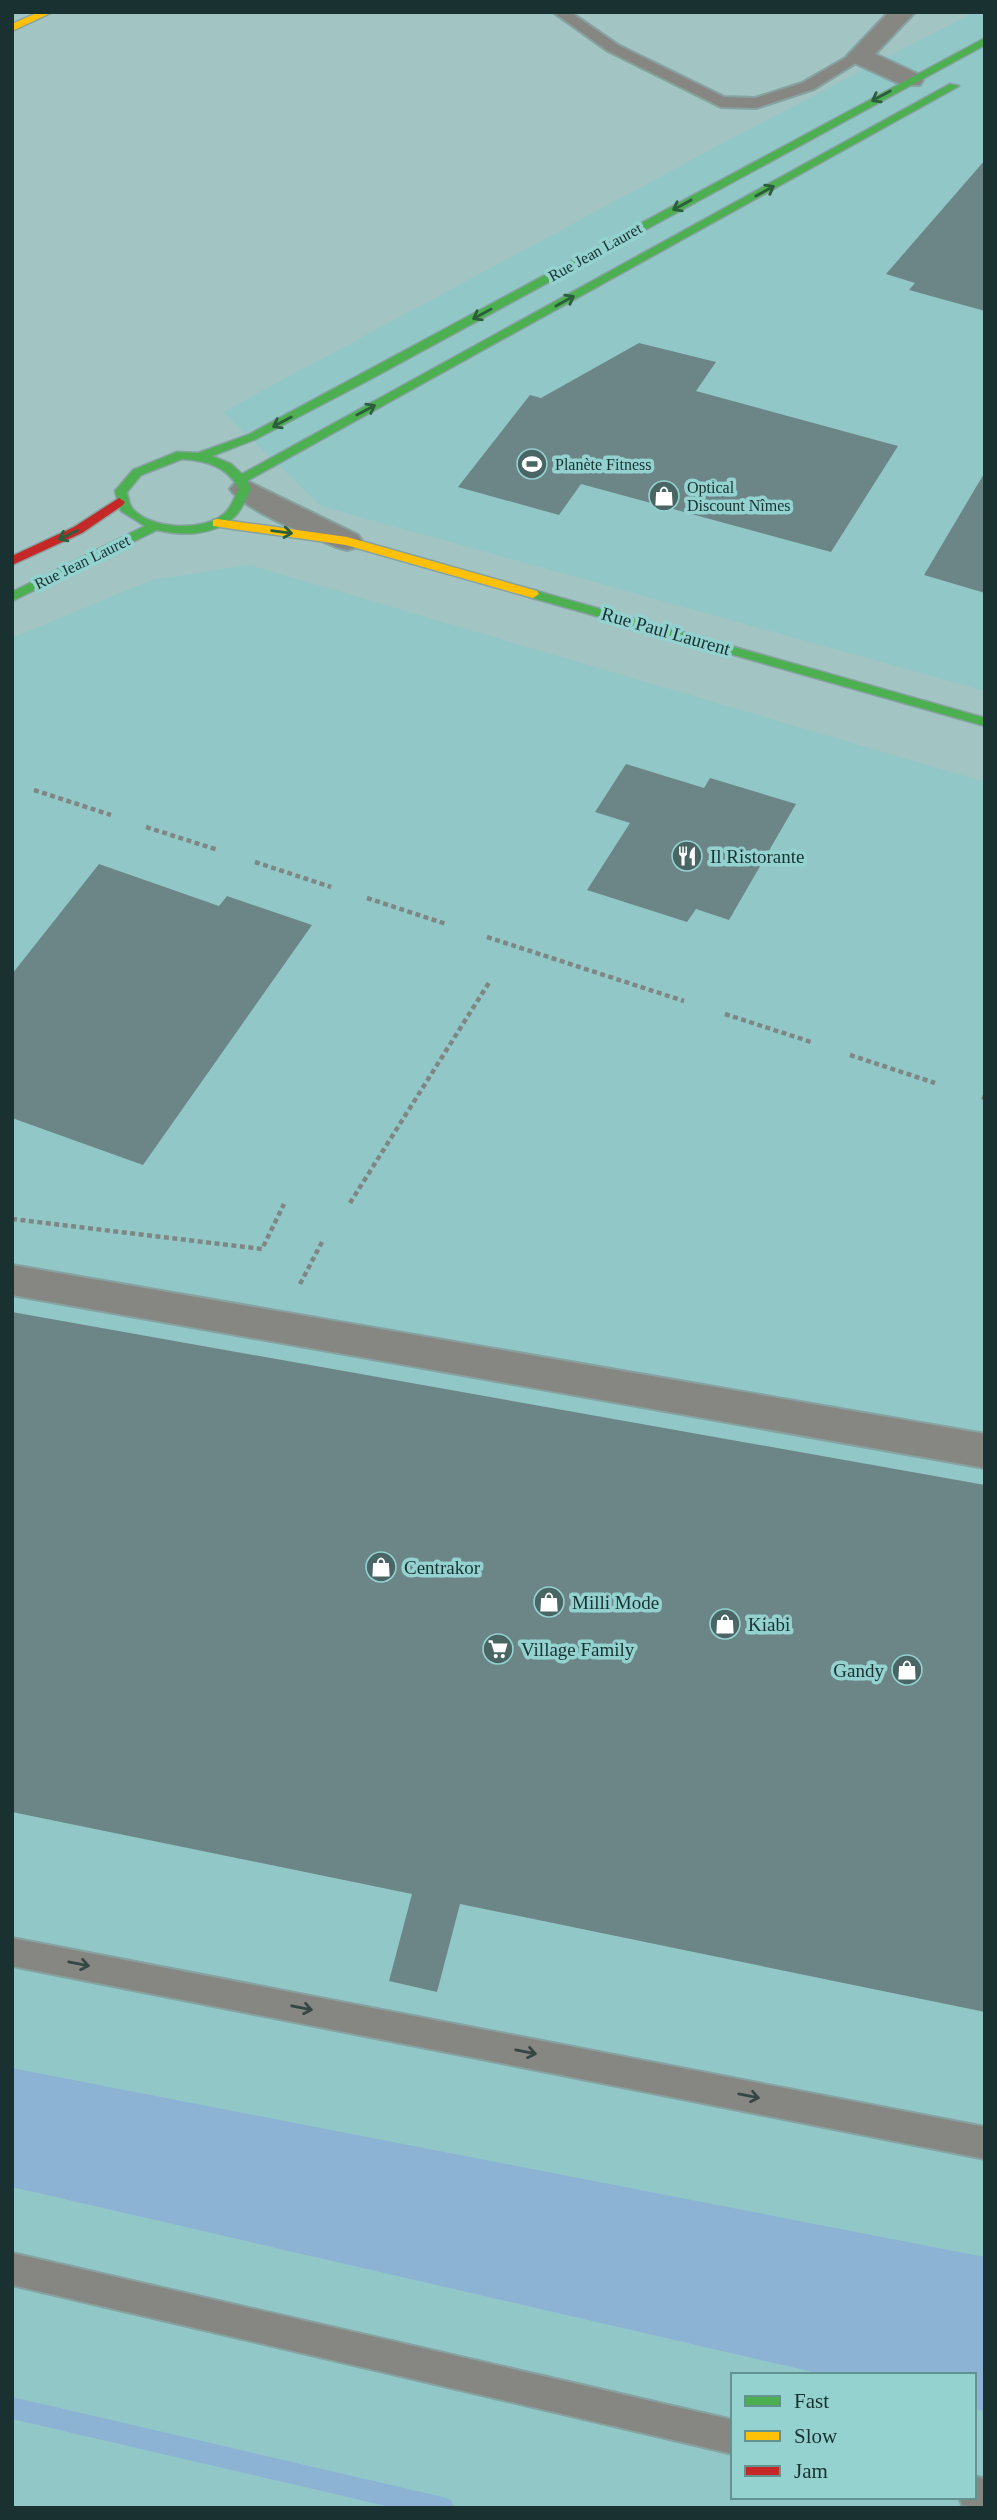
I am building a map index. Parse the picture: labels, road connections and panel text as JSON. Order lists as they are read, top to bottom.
{
  "streets": {
    "main road": ["Rue Jean Lauret", "Rue Paul Laurent"]
  },
  "crossings": [
    ["Rue Jean Lauret", "Rue Paul Laurent"]
  ],
  "places": {
    "sports": ["Planète Fitness"],
    "shop": [
      "Optical Discount Nîmes",
      "Centrakor",
      "Milli Mode",
      "Kiabi",
      "Gandy"
    ],
    "restaurant": ["Il Ristorante"],
    "supermarket": ["Village Family"]
  },
  "legend": ["Fast", "Slow", "Jam"]
}
